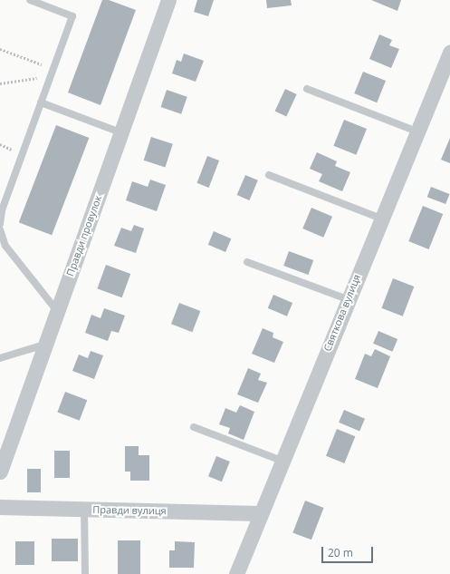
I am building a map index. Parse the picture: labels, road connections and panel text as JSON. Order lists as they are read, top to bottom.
{
  "streets": {
    "street": ["Правди провулок", "Святкова вулиця", "Правди вулиця"]
  },
  "crossings": [
    ["Святкова вулиця", "Правди вулиця"]
  ],
  "scale_bar": "20 m"
}
